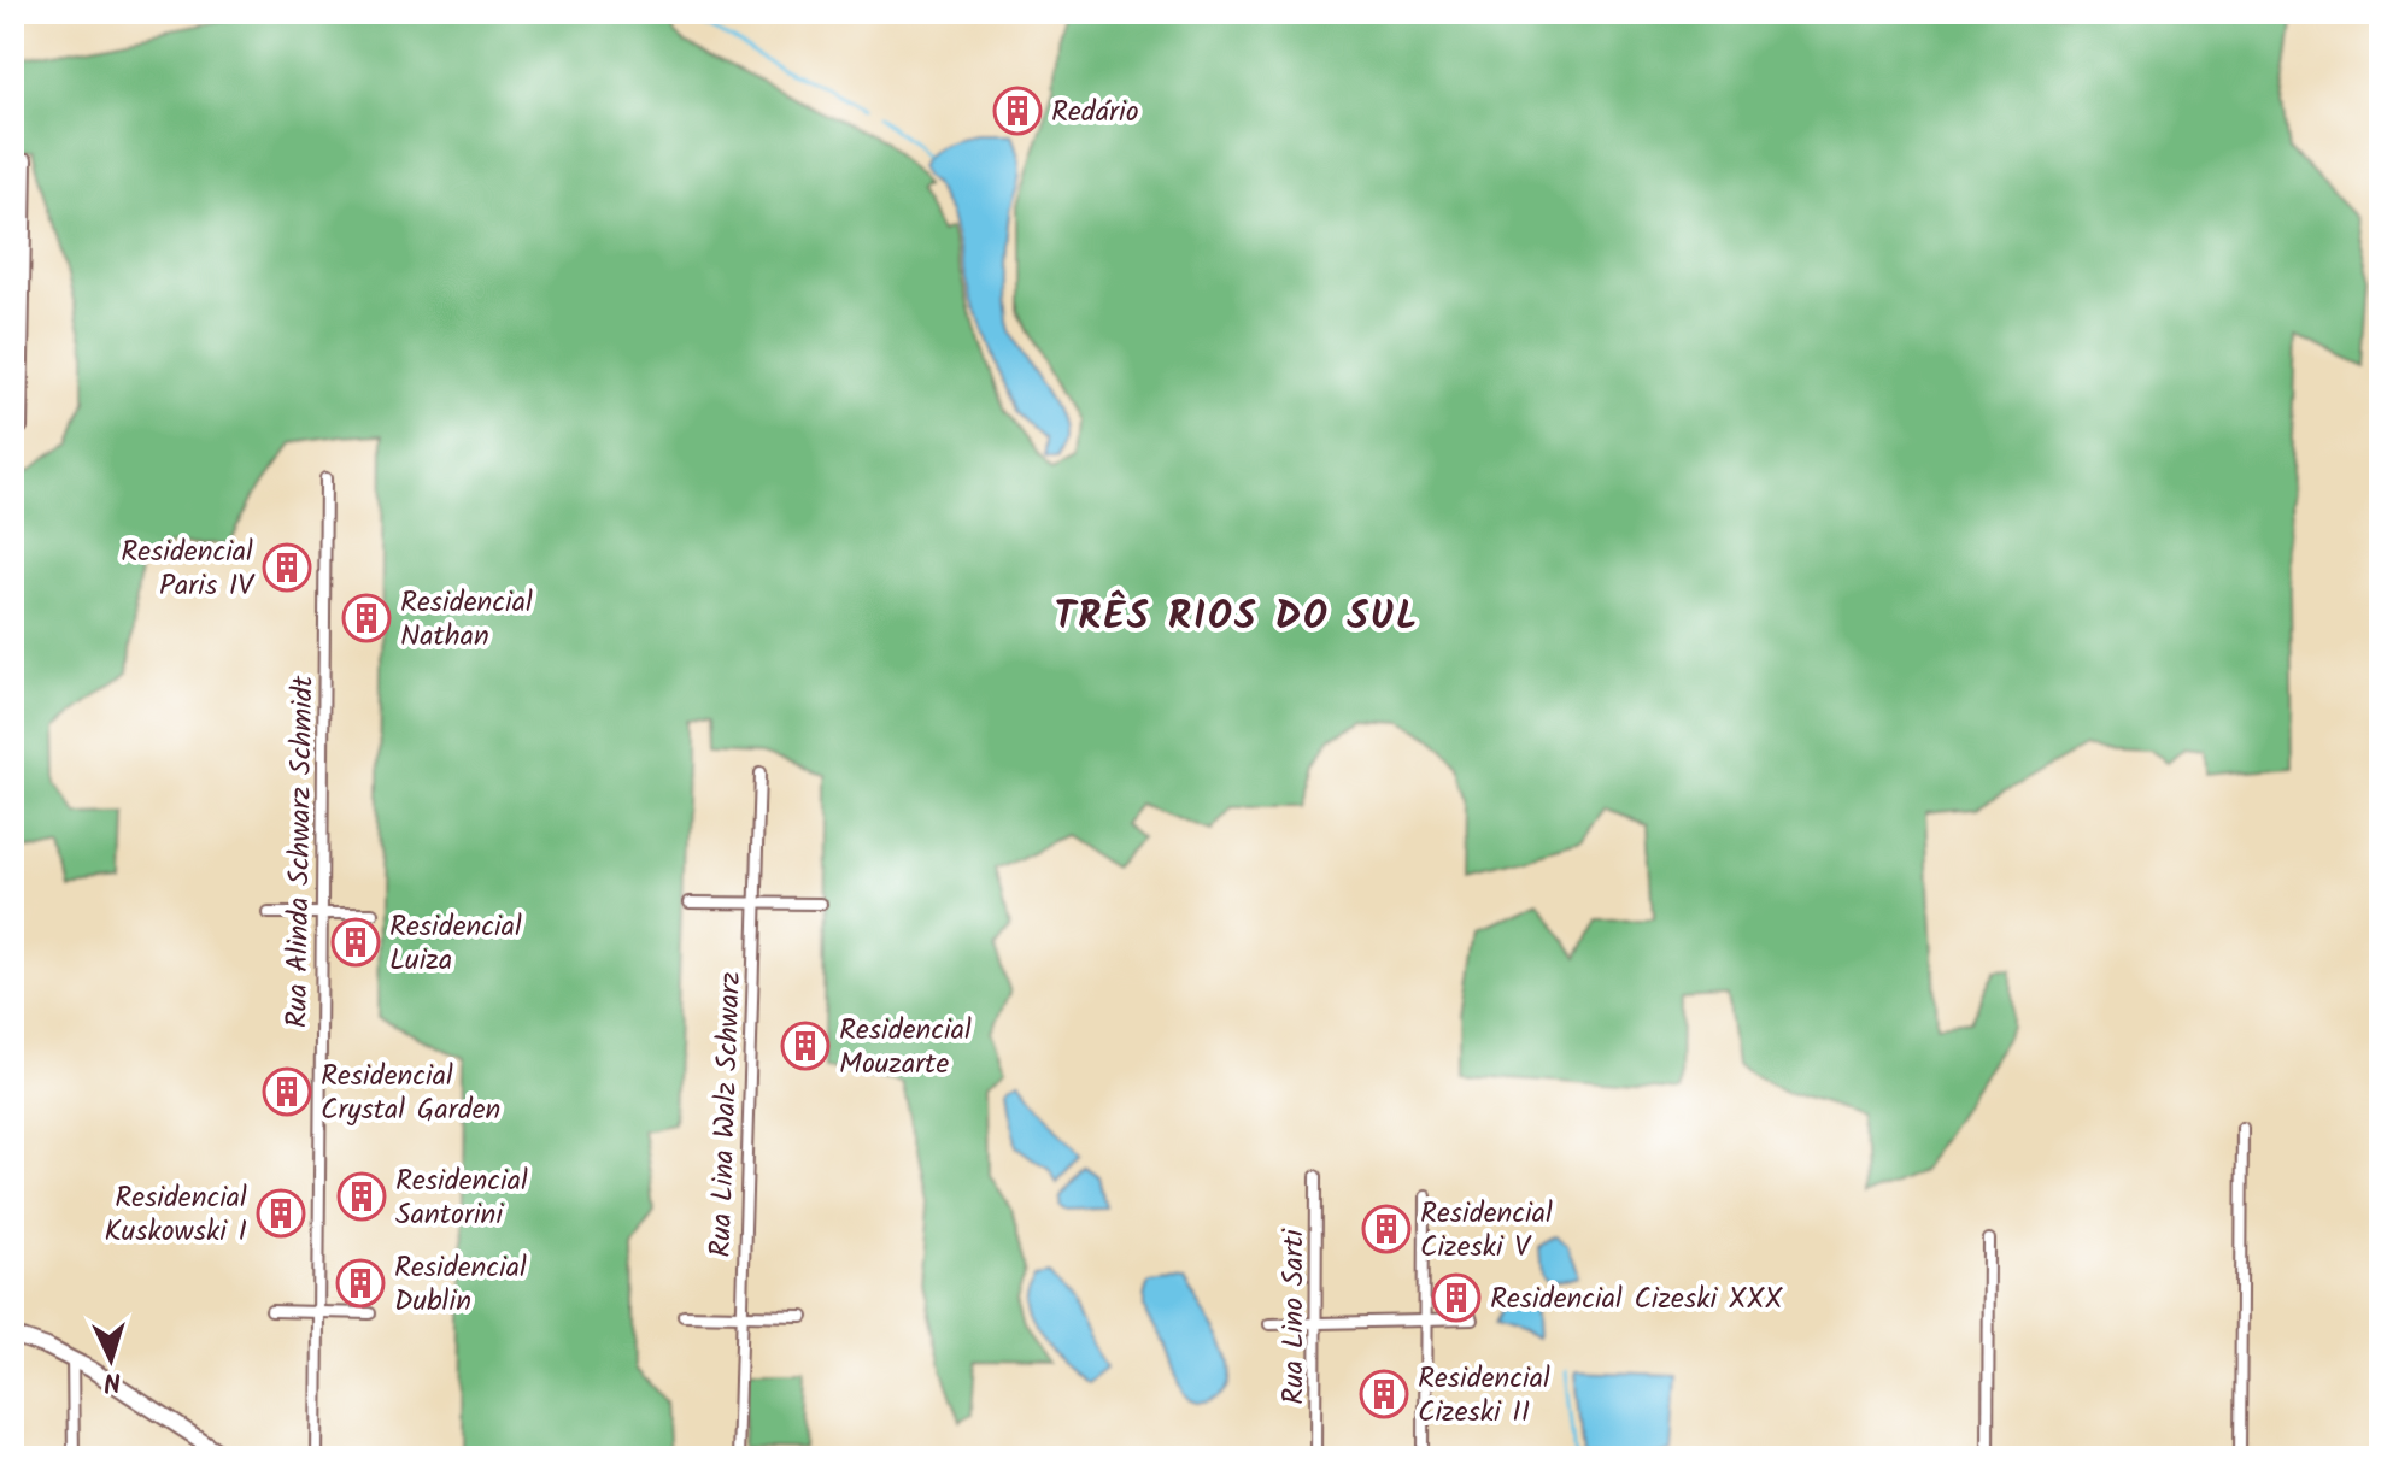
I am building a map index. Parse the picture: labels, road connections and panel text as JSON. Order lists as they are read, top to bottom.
{
  "streets": {
    "street": ["Rua Alinda Schwarz Schmidt", "Rua Lina Walz Schwarz", "Rua Lino Sarti"]
  },
  "districts": ["TRÊS RIOS DO SUL"],
  "places": {
    "building": [
      "Redário",
      "Residencial Paris IV",
      "Residencial Nathan",
      "Residencial Luiza",
      "Residencial Mouzarte",
      "Residencial Crystal Garden",
      "Residencial Santorini",
      "Residencial Kuskowski I",
      "Residencial Cizeski V",
      "Residencial Dublin",
      "Residencial Cizeski XXX",
      "Residencial Cizeski II"
    ]
  },
  "north": "bottom"
}
